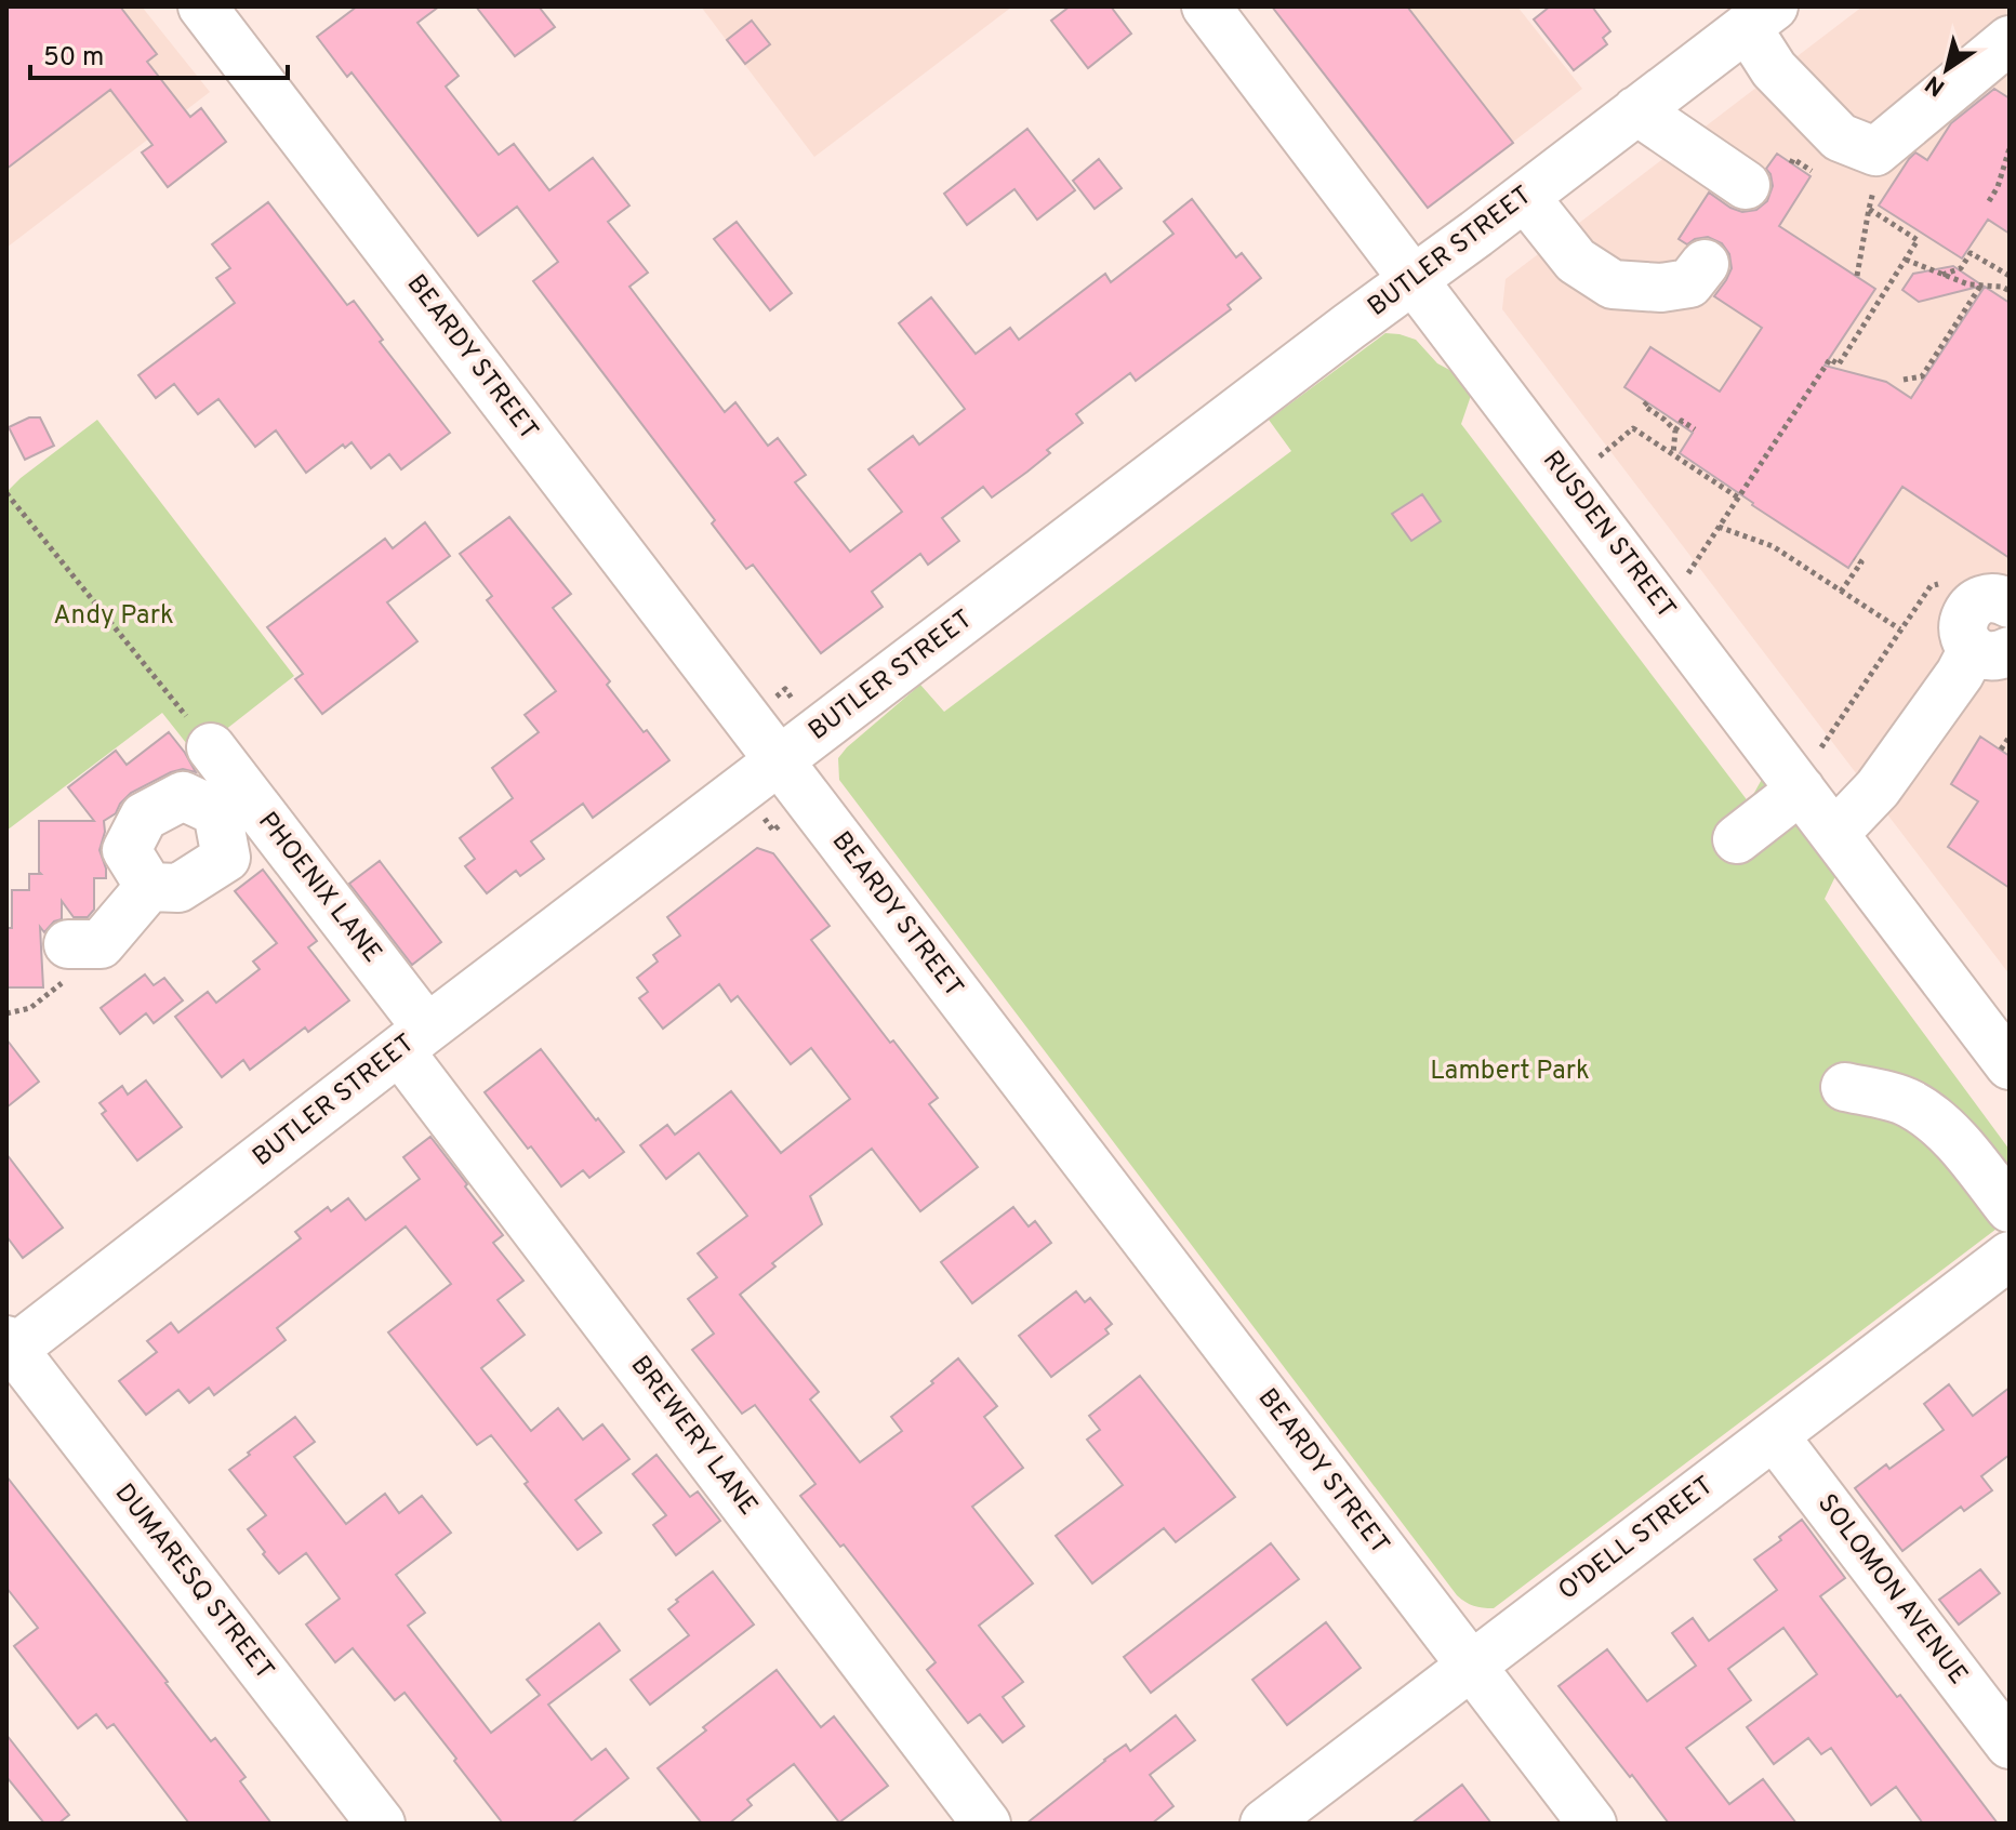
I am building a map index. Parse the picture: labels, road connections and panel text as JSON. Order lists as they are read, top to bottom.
{
  "streets": {
    "street": [
      "BUTLER STREET",
      "BEARDY STREET",
      "RUSDEN STREET",
      "PHOENIX LANE",
      "BREWERY LANE",
      "O'DELL STREET",
      "DUMARESQ STREET",
      "SOLOMON AVENUE"
    ]
  },
  "crossings": [
    ["BUTLER STREET", "BEARDY STREET"],
    ["BUTLER STREET", "RUSDEN STREET"],
    ["BUTLER STREET", "PHOENIX LANE"],
    ["BUTLER STREET", "BREWERY LANE"],
    ["BUTLER STREET", "DUMARESQ STREET"],
    ["BEARDY STREET", "O'DELL STREET"],
    ["PHOENIX LANE", "BREWERY LANE"],
    ["O'DELL STREET", "SOLOMON AVENUE"]
  ],
  "parks": ["Andy Park", "Lambert Park"],
  "scale_bar": "50 m",
  "north": "bottom left"
}
